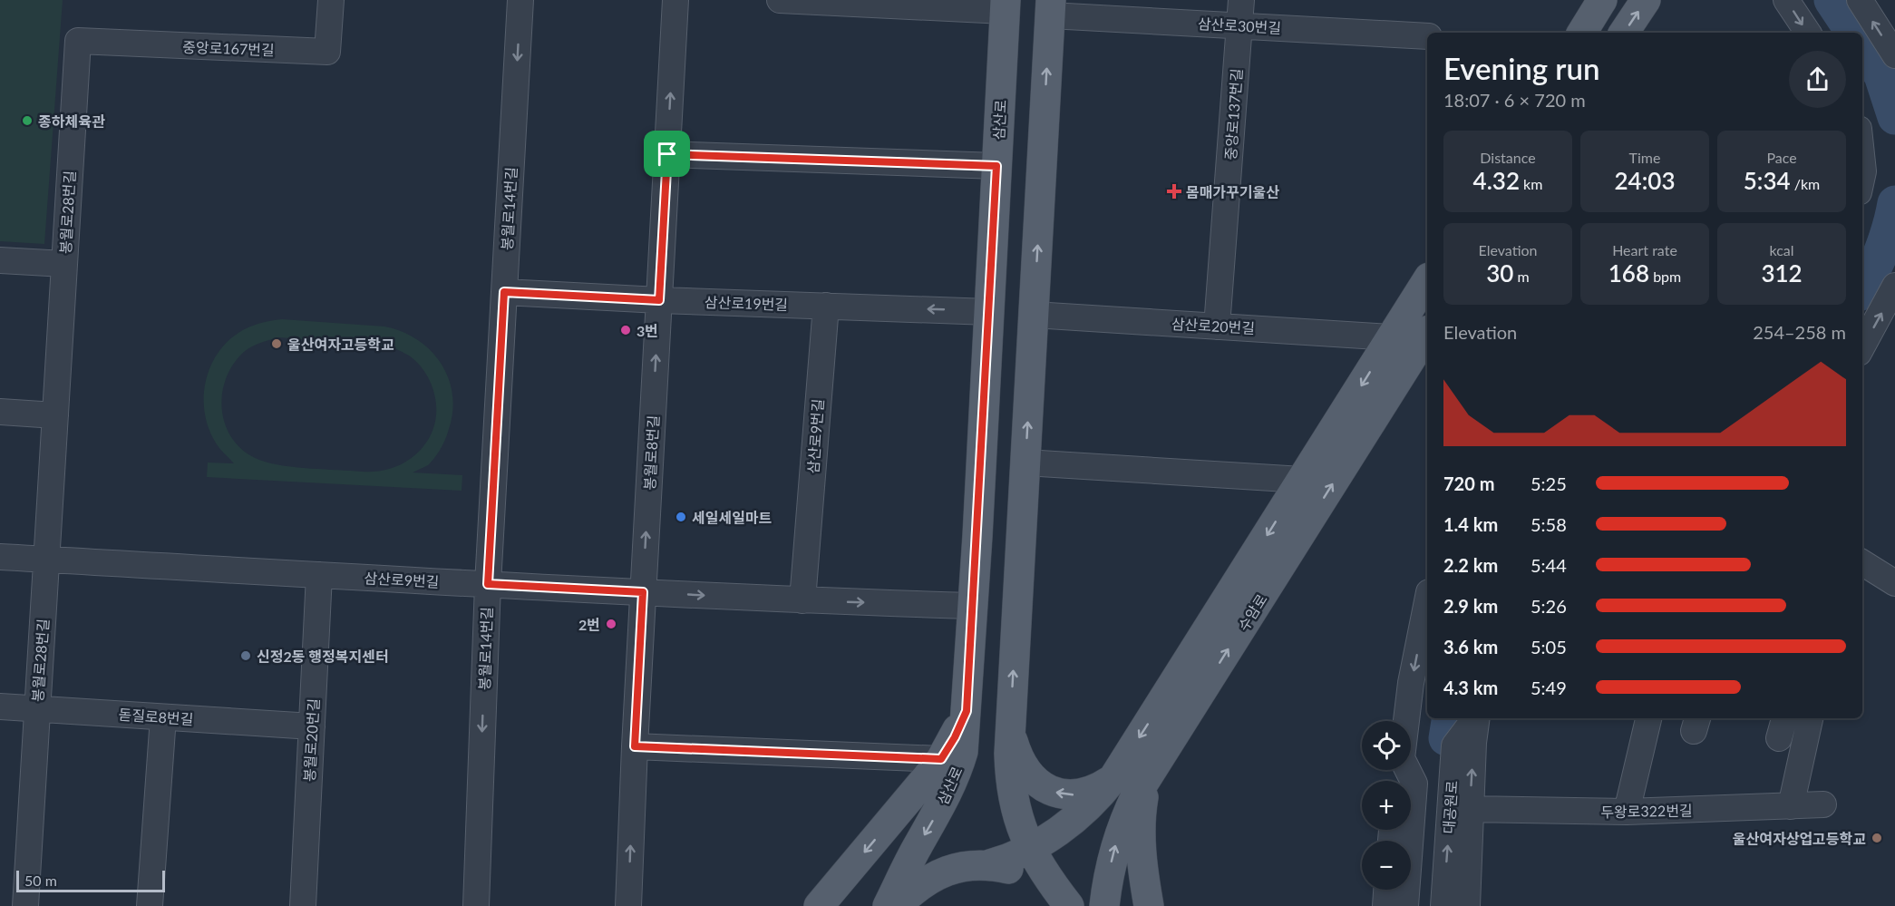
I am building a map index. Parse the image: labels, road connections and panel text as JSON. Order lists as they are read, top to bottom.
{
  "streets": {
    "main road": ["삼산로", "수암로"],
    "street": [
      "삼산로30번길",
      "중앙로167번길",
      "중앙로137번길",
      "봉월로14번길",
      "봉월로28번길",
      "삼산로19번길",
      "삼산로20번길",
      "삼산로9번길",
      "봉월로8번길",
      "돋질로8번길",
      "봉월로20번길",
      "대공원로",
      "두왕로322번길"
    ]
  },
  "crossings": [
    ["삼산로30번길", "중앙로137번길"],
    ["중앙로167번길", "봉월로28번길"],
    ["중앙로137번길", "삼산로20번길"],
    ["삼산로", "삼산로19번길"],
    ["삼산로", "삼산로9번길"],
    ["봉월로14번길", "삼산로19번길"],
    ["봉월로14번길", "삼산로9번길"],
    ["봉월로28번길", "삼산로9번길"],
    ["봉월로28번길", "돋질로8번길"],
    ["삼산로19번길", "삼산로9번길"],
    ["삼산로19번길", "봉월로8번길"],
    ["삼산로20번길", "수암로"],
    ["삼산로9번길", "봉월로8번길"],
    ["삼산로9번길", "봉월로20번길"],
    ["돋질로8번길", "봉월로20번길"],
    ["대공원로", "두왕로322번길"]
  ],
  "one_way": ["봉월로14번길", "봉월로8번길"],
  "places": {
    "other": [
      "종하체육관",
      "3번",
      "울산여자고등학교",
      "세일세일마트",
      "2번",
      "신정2동 행정복지센터",
      "울산여자상업고등학교"
    ],
    "health": ["몸매가꾸기울산"]
  },
  "scale_bar": "50 m",
  "page": {
    "heading": ["Evening run", "18:07 · 6 × 720 m"],
    "stats": [
      ["Distance", "4.32 km"],
      ["Time", "24:03"],
      ["Pace", "5:34 /km"],
      ["Elevation", "30 m"],
      ["Heart rate", "168 bpm"],
      ["kcal", "312"]
    ],
    "chart": ["Elevation", "254–258 m"],
    "list": [
      {
        "name": "720 m",
        "note": "5:25"
      },
      {
        "name": "1.4 km",
        "note": "5:58"
      },
      {
        "name": "2.2 km",
        "note": "5:44"
      },
      {
        "name": "2.9 km",
        "note": "5:26"
      },
      {
        "name": "3.6 km",
        "note": "5:05"
      },
      {
        "name": "4.3 km",
        "note": "5:49"
      }
    ],
    "map_buttons": ["+", "−"],
    "scale": "50 m"
  }
}
